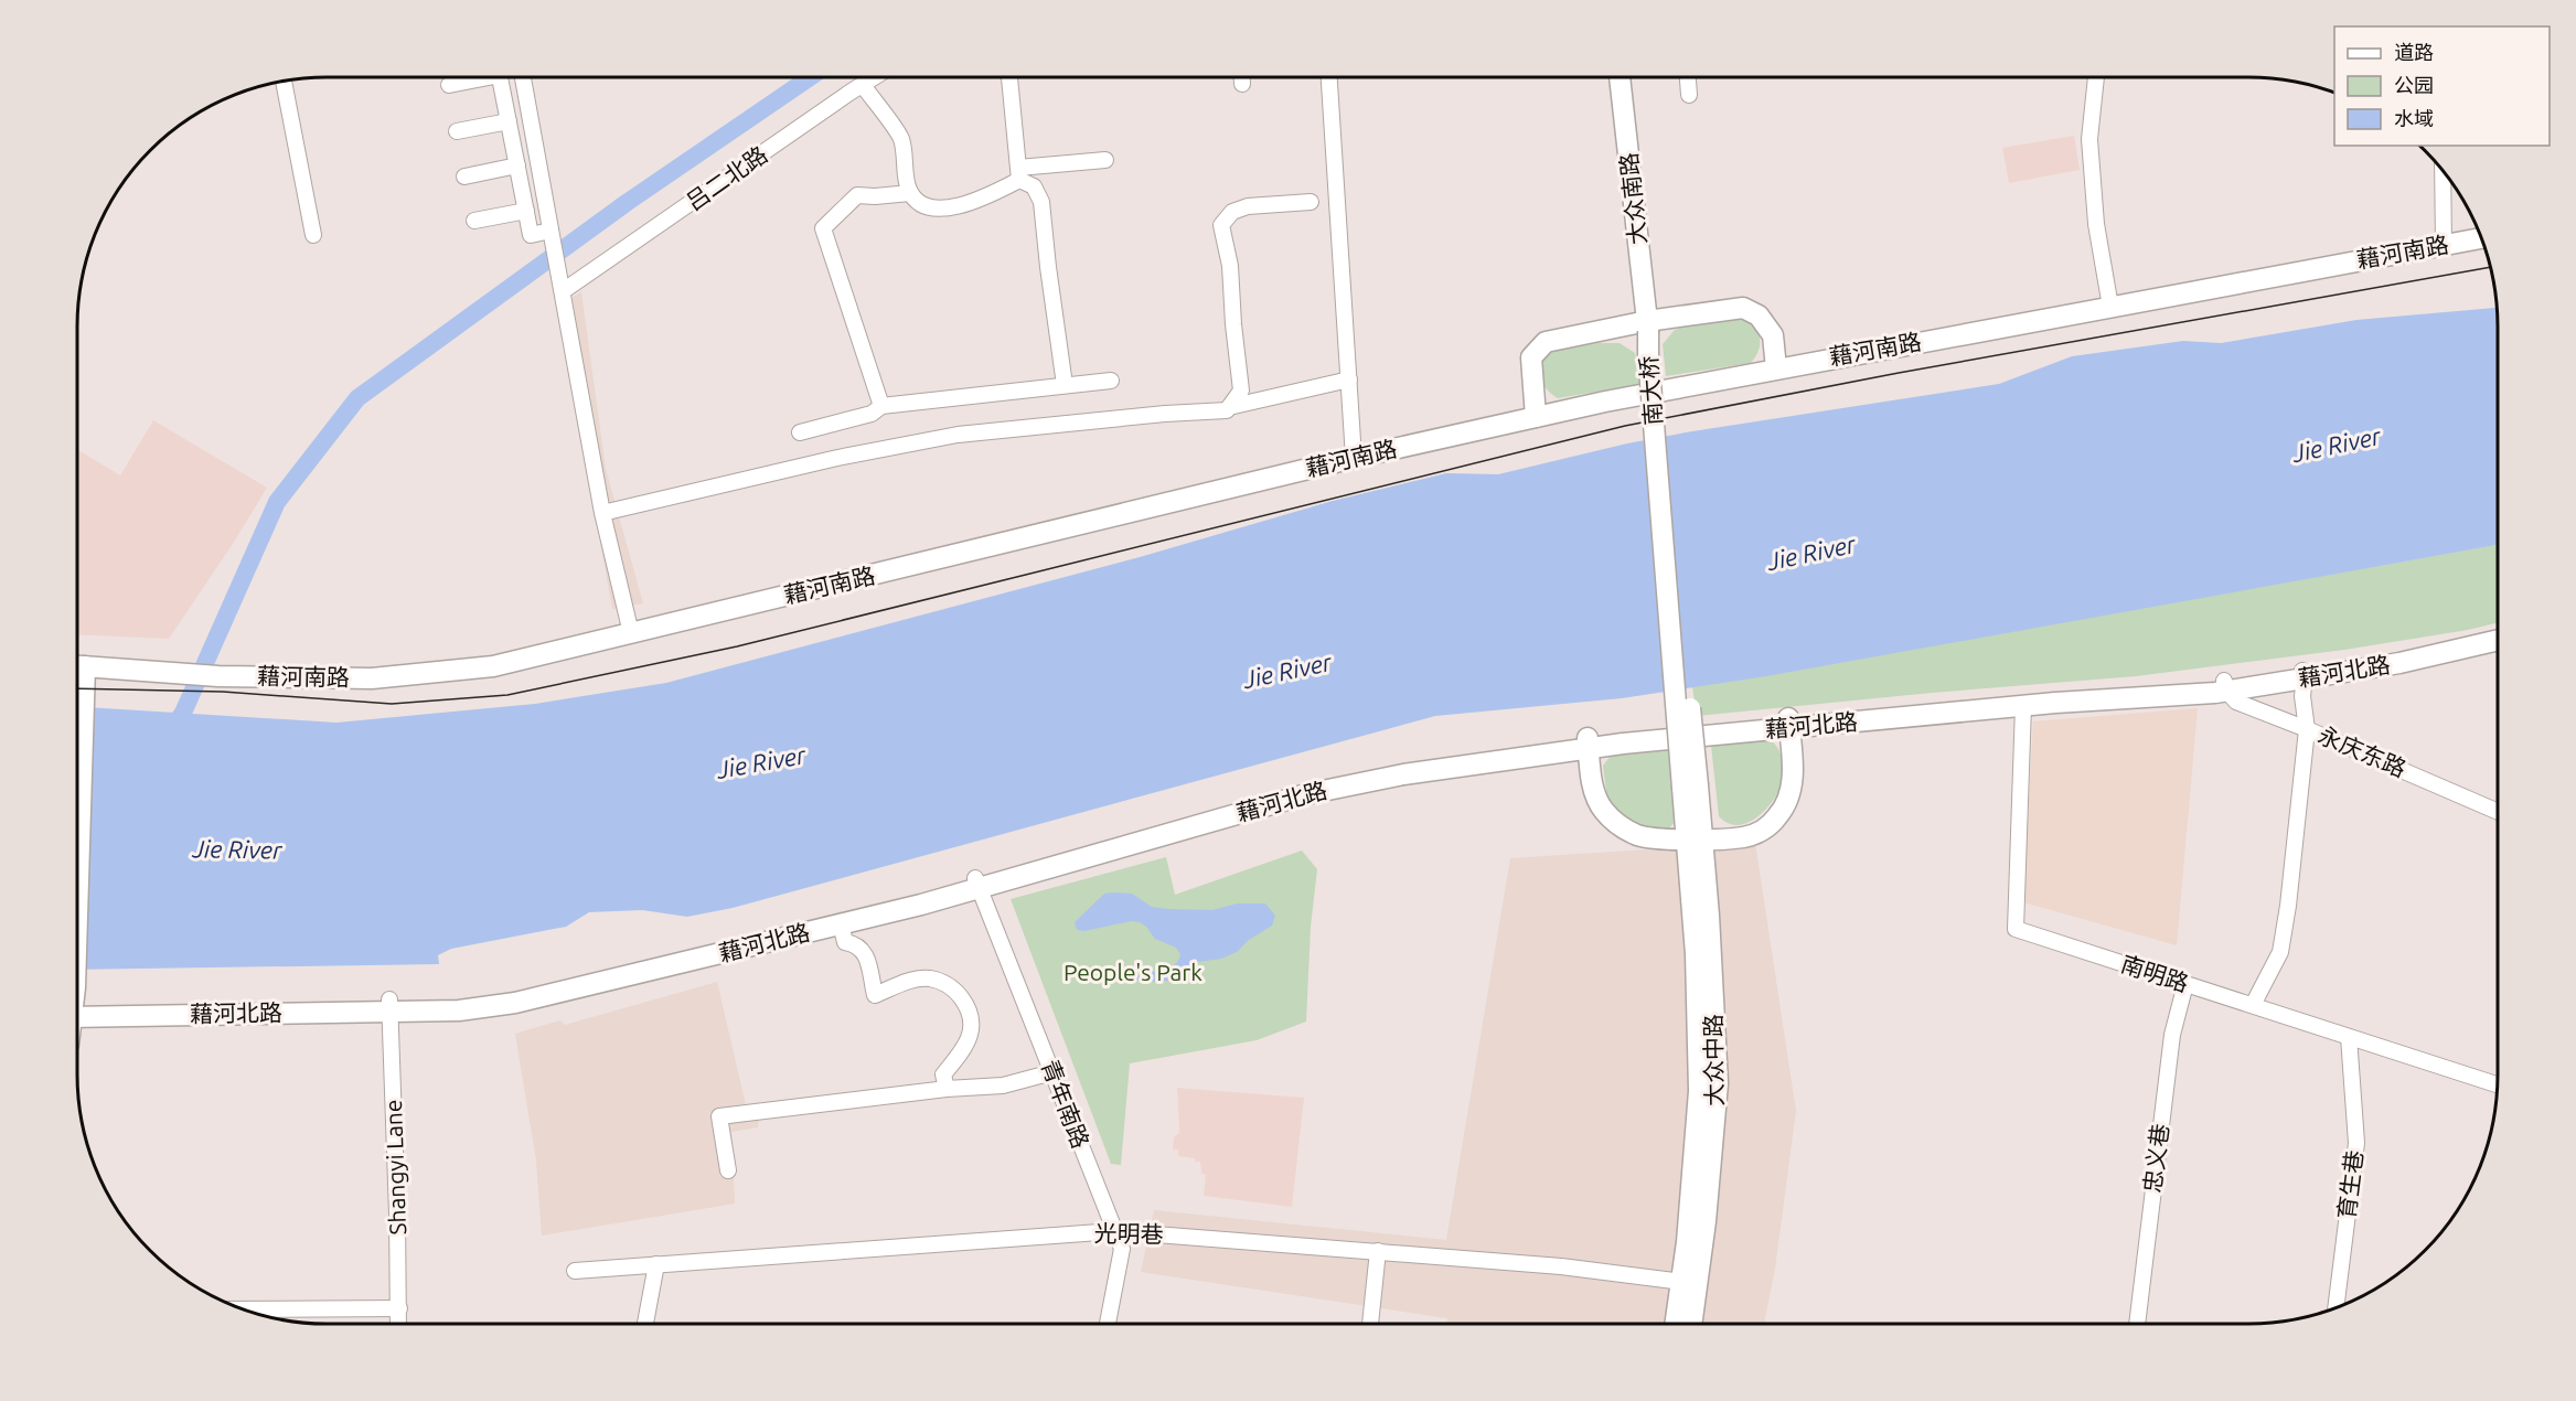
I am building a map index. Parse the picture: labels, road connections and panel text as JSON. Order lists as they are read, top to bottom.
{
  "streets": {
    "main road": [
      "大众南路",
      "藉河南路",
      "南大桥",
      "藉河北路",
      "大众中路"
    ],
    "street": [
      "吕二北路",
      "永庆东路",
      "南明路",
      "青年南路",
      "忠义巷",
      "Shangyi Lane",
      "育生巷",
      "光明巷"
    ]
  },
  "crossings": [
    ["大众南路", "南大桥"],
    ["南大桥", "大众中路"],
    ["藉河北路", "永庆东路"],
    ["藉河北路", "南明路"],
    ["藉河北路", "青年南路"],
    ["藉河北路", "Shangyi Lane"],
    ["南明路", "忠义巷"],
    ["南明路", "育生巷"],
    ["大众中路", "光明巷"],
    ["青年南路", "光明巷"]
  ],
  "water": ["Jie River"],
  "parks": ["People's Park"],
  "legend": ["道路", "公园", "水域"]
}
